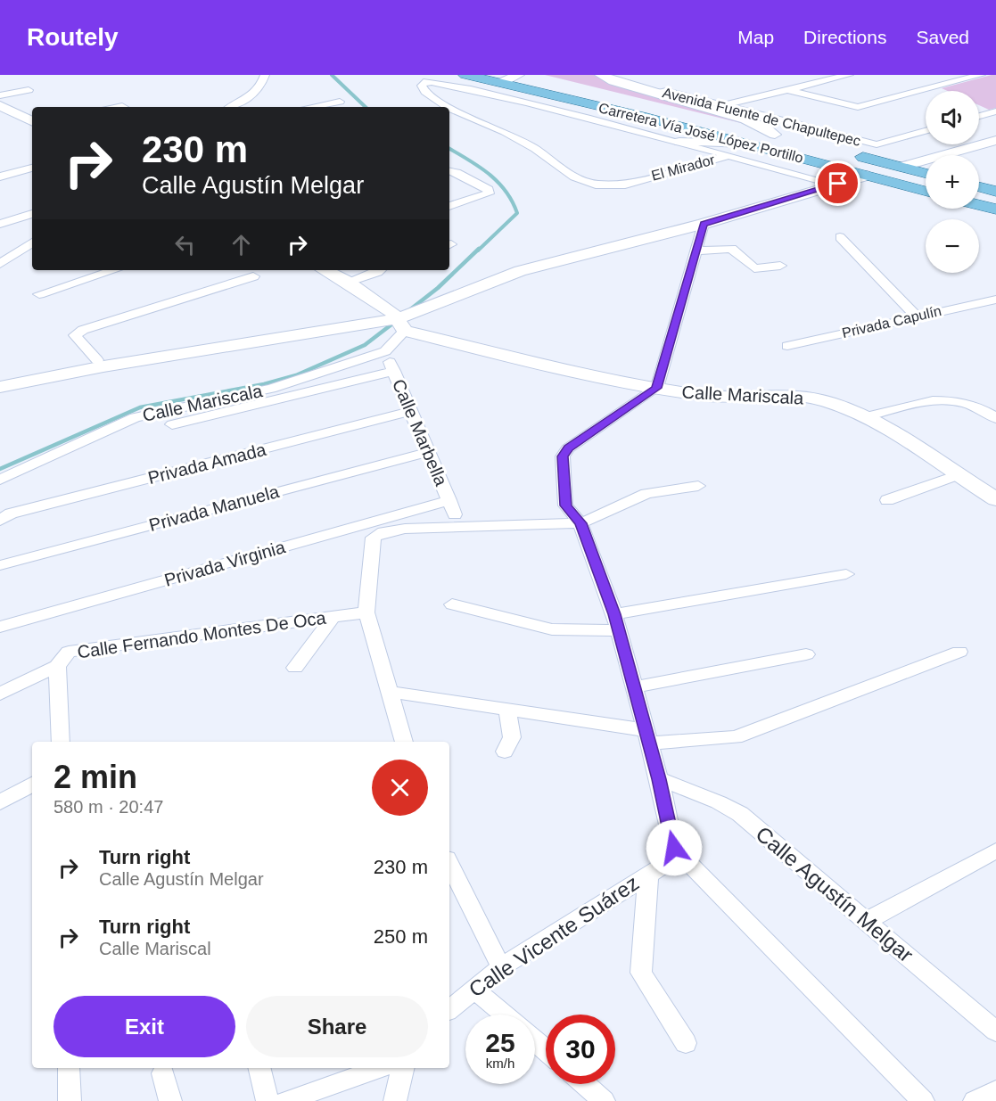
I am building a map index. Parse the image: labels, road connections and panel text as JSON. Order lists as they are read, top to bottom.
{
  "streets": {
    "main road": ["Carretera Vía José López Portillo", "Calle Mariscala"],
    "street": [
      "Avenida Fuente de Chapultepec",
      "El Mirador",
      "Privada Capulín",
      "Calle Marbella",
      "Privada Amada",
      "Privada Manuela",
      "Privada Virginia",
      "Calle Fernando Montes De Oca",
      "Calle Agustín Melgar",
      "Calle Vicente Suárez"
    ]
  },
  "crossings": [
    ["Carretera Vía José López Portillo", "El Mirador"],
    ["Carretera Vía José López Portillo", "Calle Mariscala"],
    ["Calle Mariscala", "Calle Marbella"],
    ["Calle Marbella", "Privada Amada"],
    ["Calle Marbella", "Privada Manuela"],
    ["Calle Marbella", "Privada Virginia"]
  ],
  "page": {
    "header": "Routely",
    "nav": ["Map", "Directions", "Saved"],
    "map_buttons": ["+", "−"],
    "turn": ["230 m", "Calle Agustín Melgar"],
    "heading": ["2 min", "580 m · 20:47"],
    "list": [
      {
        "name": "Turn right",
        "note": "Calle Agustín Melgar",
        "value": "230 m"
      },
      {
        "name": "Turn right",
        "note": "Calle Mariscal",
        "value": "250 m"
      }
    ],
    "buttons": ["Exit", "Share"],
    "speed": "25 km/h",
    "limit": "30"
  }
}
